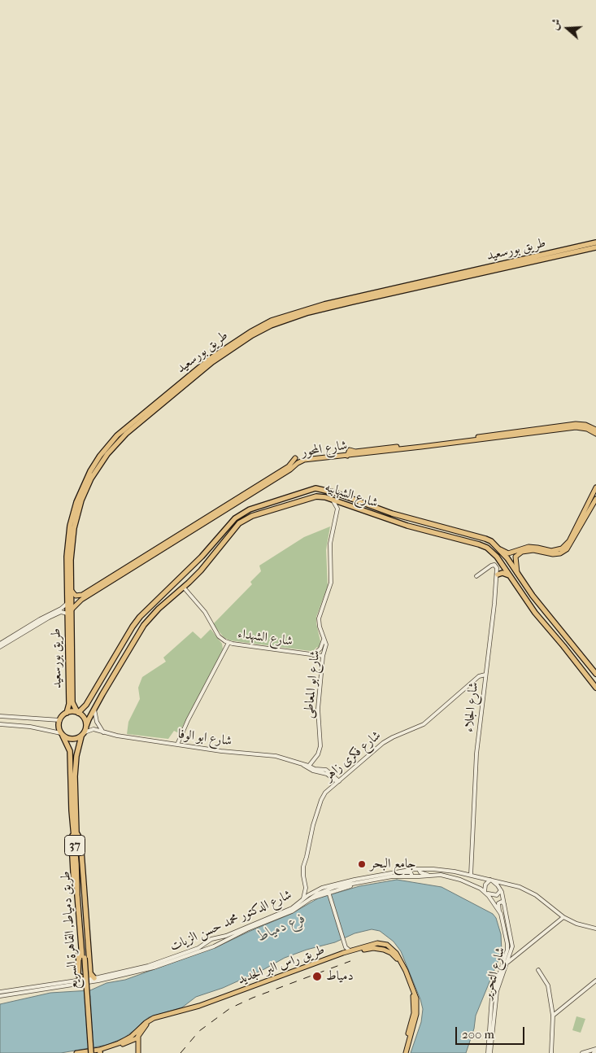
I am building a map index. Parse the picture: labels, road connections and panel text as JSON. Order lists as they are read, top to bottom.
{
  "streets": {
    "highway": [
      "طريق بورسعيد",
      "شارع الشهابيه",
      "37",
      "طريق دمياط, القاهرة السريع"
    ],
    "main road": ["شارع المحور", "طريق راس البر الجديد"],
    "street": [
      "شارع الشهداء",
      "شارع ابو المعاطى",
      "شارع الجلاء",
      "شارع ابو الوفا",
      "شارع فكرى زاهر",
      "شارع الدكتور محمد حسن الزيات",
      "شارع التحرير"
    ]
  },
  "crossings": [
    ["طريق بورسعيد", "شارع المحور"],
    ["طريق بورسعيد", "شارع الشهابيه"],
    ["طريق بورسعيد", "شارع ابو الوفا"],
    ["طريق بورسعيد", "طريق دمياط, القاهرة السريع"],
    ["شارع الشهابيه", "شارع الشهداء"],
    ["شارع الشهابيه", "شارع ابو الوفا"],
    ["شارع الشهابيه", "طريق دمياط, القاهرة السريع"],
    ["شارع الشهداء", "شارع ابو المعاطى"],
    ["شارع ابو المعاطى", "شارع ابو الوفا"],
    ["شارع الجلاء", "شارع فكرى زاهر"],
    ["شارع الجلاء", "شارع الدكتور محمد حسن الزيات"],
    ["شارع ابو الوفا", "شارع فكرى زاهر"],
    ["شارع ابو الوفا", "طريق دمياط, القاهرة السريع"],
    ["شارع فكرى زاهر", "شارع الدكتور محمد حسن الزيات"],
    ["شارع الدكتور محمد حسن الزيات", "شارع التحرير"]
  ],
  "water": ["فرع دمياط"],
  "places": ["جامع البحر", "دمياط"],
  "scale_bar": "200 m",
  "north": "left"
}
